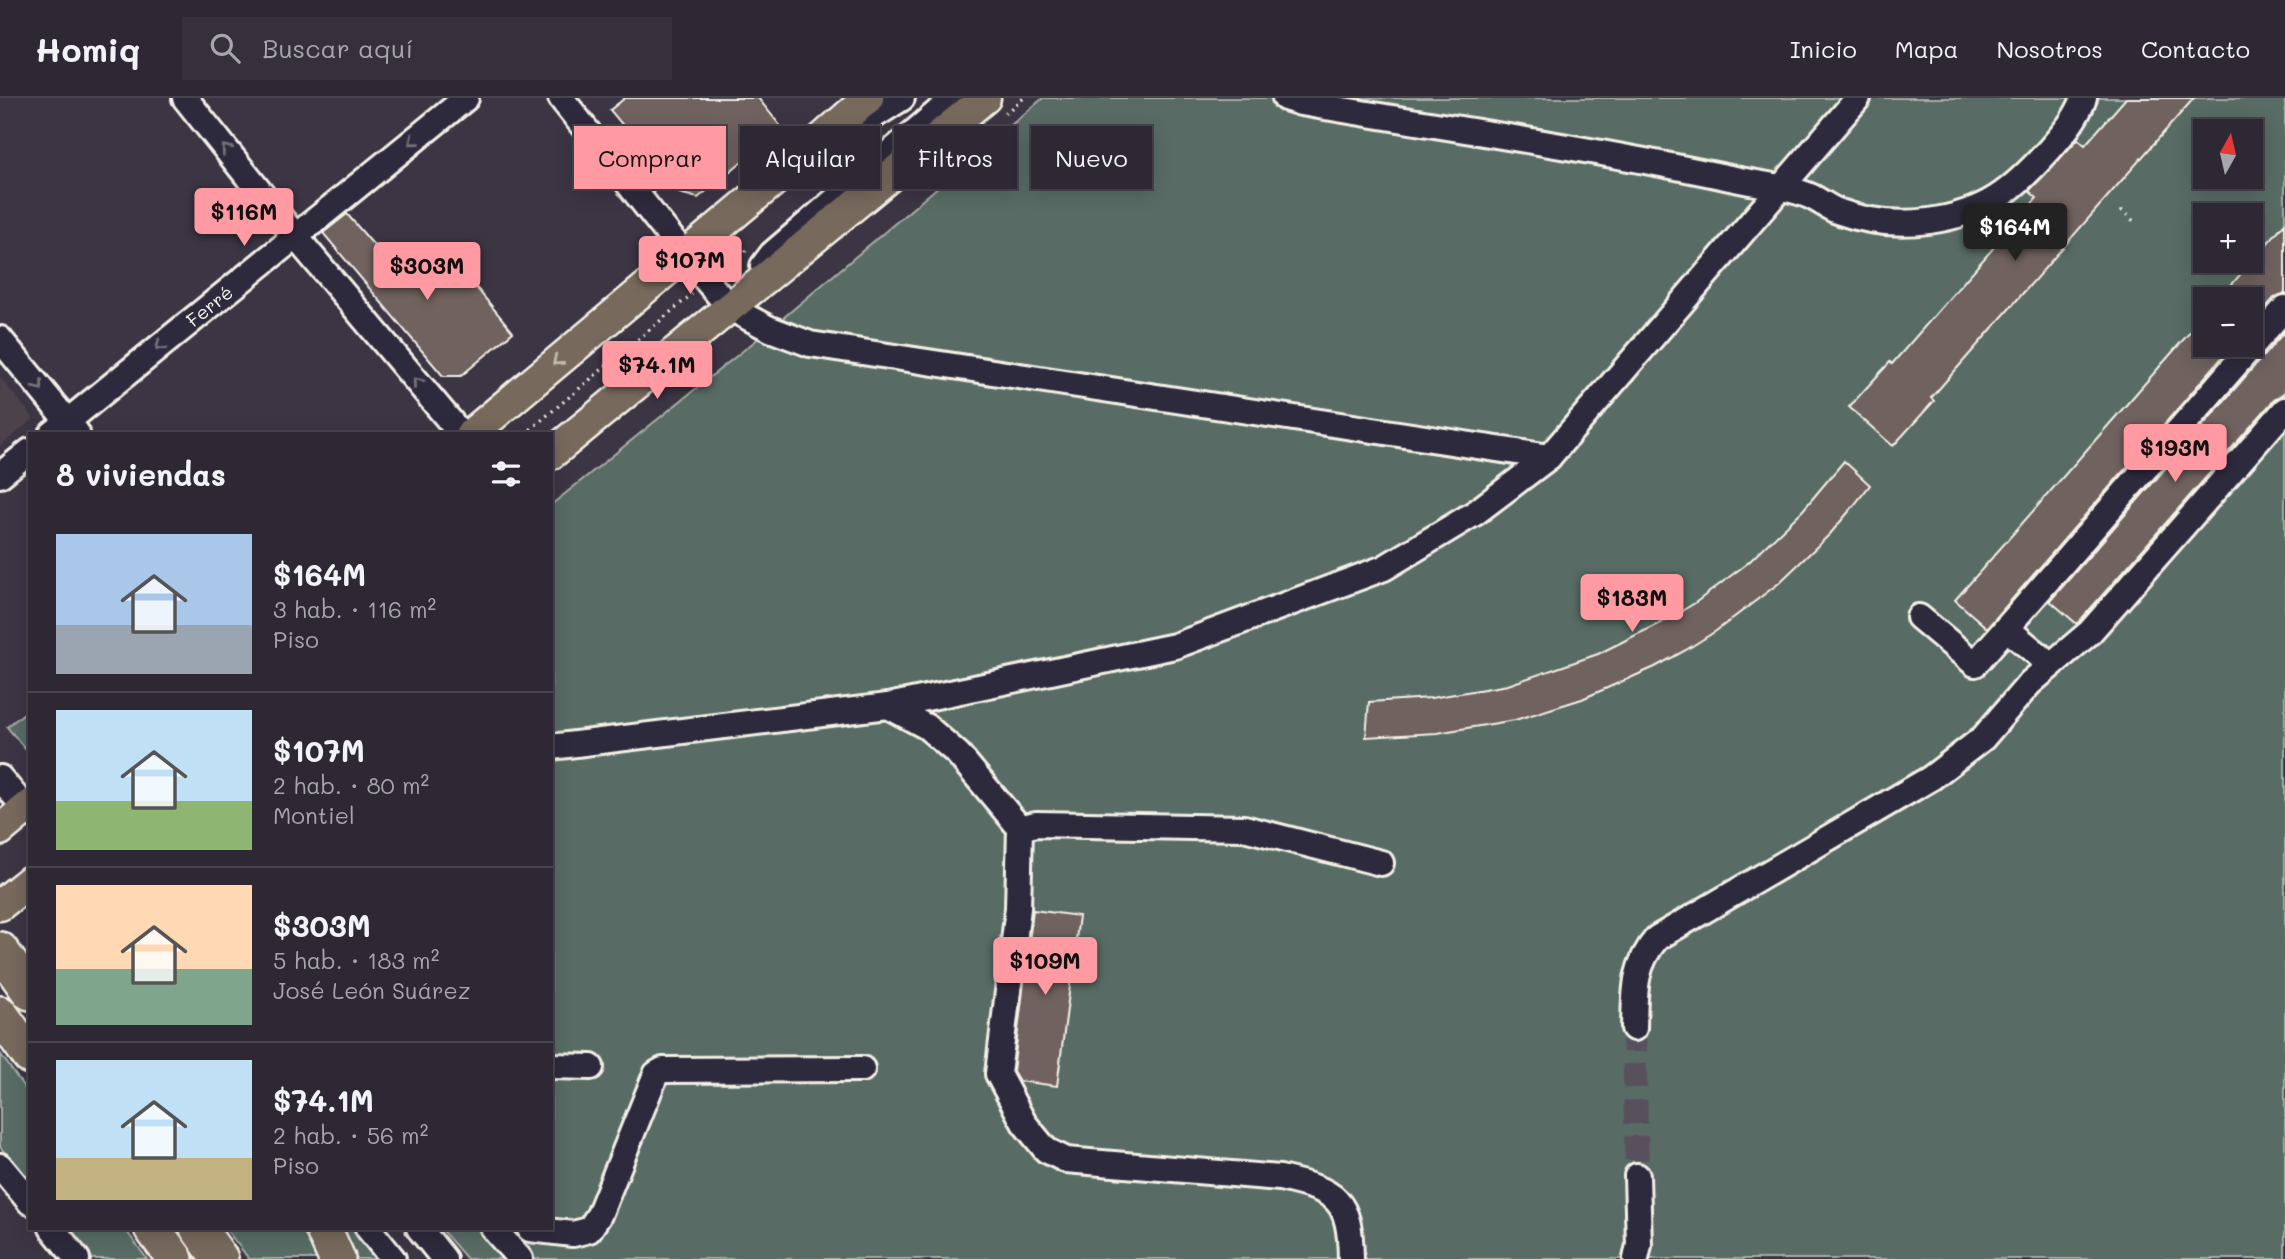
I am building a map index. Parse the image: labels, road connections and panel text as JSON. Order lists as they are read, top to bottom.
{
  "streets": {
    "street": ["Ferré"]
  },
  "one_way": ["Ferré"],
  "north": "top",
  "page": {
    "header": "Homiq",
    "search": "Buscar aquí",
    "nav": [
      "Inicio",
      "Mapa",
      "Nosotros",
      "Contacto"
    ],
    "map_buttons": ["+", "−"],
    "chip": [
      "Comprar",
      "Alquilar",
      "Filtros",
      "Nuevo"
    ],
    "price": [
      "$116M",
      "$164M",
      "$107M",
      "$303M",
      "$74.1M",
      "$193M",
      "$183M",
      "$109M"
    ],
    "heading": "8 viviendas",
    "list": [
      {
        "name": "$164M",
        "note": "3 hab. · 116 m² · Piso"
      },
      {
        "name": "$107M",
        "note": "2 hab. · 80 m² · Montiel"
      },
      {
        "name": "$303M",
        "note": "5 hab. · 183 m² · José León Suárez"
      },
      {
        "name": "$74.1M",
        "note": "2 hab. · 56 m² · Piso"
      }
    ]
  }
}
